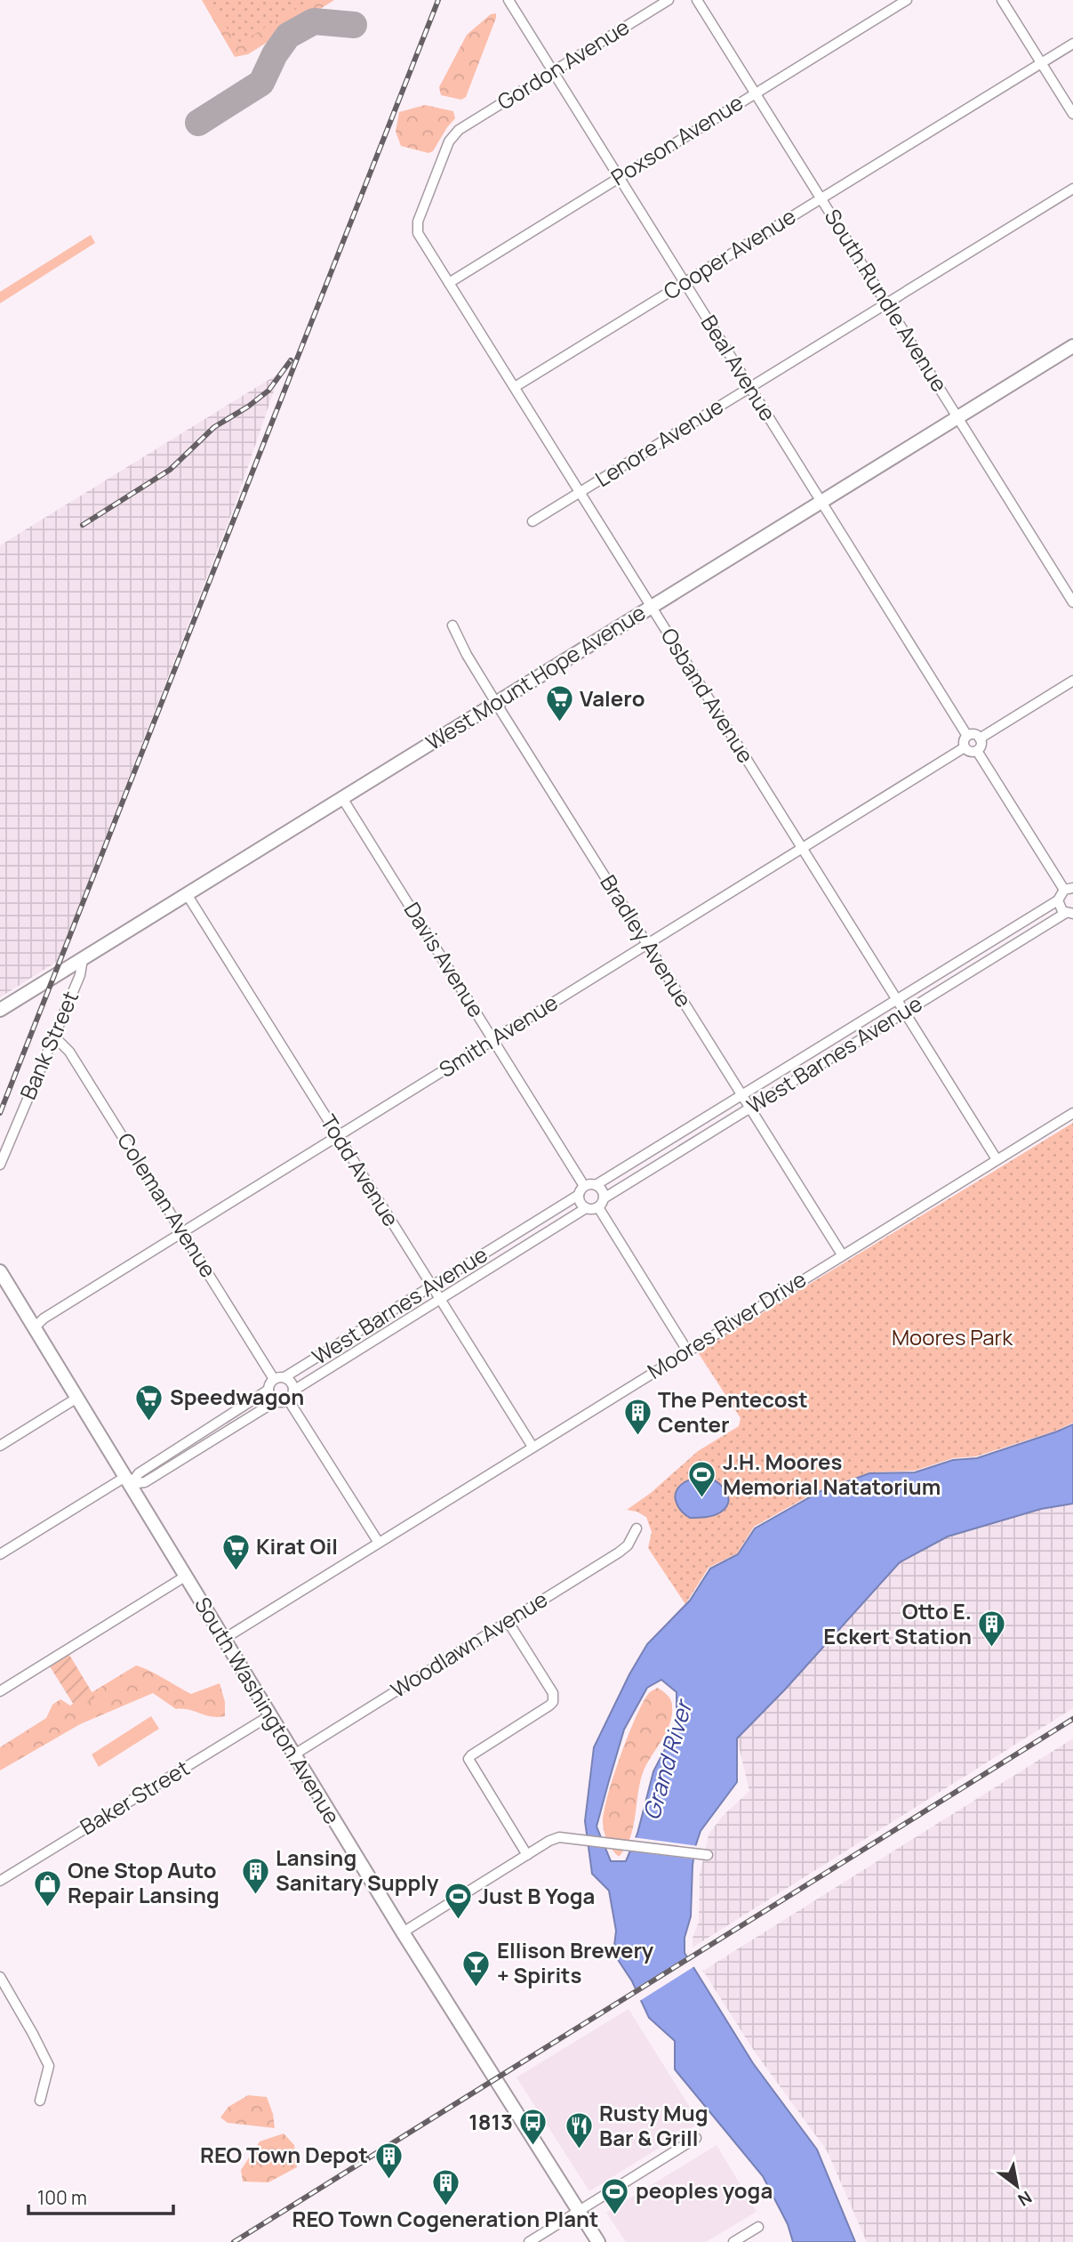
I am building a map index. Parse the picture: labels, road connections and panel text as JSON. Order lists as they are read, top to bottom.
{
  "streets": {
    "street": [
      "Gordon Avenue",
      "Poxson Avenue",
      "Cooper Avenue",
      "South Rundle Avenue",
      "Beal Avenue",
      "Lenore Avenue",
      "West Mount Hope Avenue",
      "Osband Avenue",
      "Bradley Avenue",
      "Davis Avenue",
      "Smith Avenue",
      "Bank Street",
      "West Barnes Avenue",
      "Todd Avenue",
      "Coleman Avenue",
      "Moores River Drive",
      "Woodlawn Avenue",
      "South Washington Avenue",
      "Baker Street"
    ]
  },
  "crossings": [
    ["Gordon Avenue", "Beal Avenue"],
    ["Gordon Avenue", "Osband Avenue"],
    ["Poxson Avenue", "South Rundle Avenue"],
    ["Poxson Avenue", "Beal Avenue"],
    ["Poxson Avenue", "Osband Avenue"],
    ["Cooper Avenue", "South Rundle Avenue"],
    ["Cooper Avenue", "Beal Avenue"],
    ["Cooper Avenue", "Osband Avenue"],
    ["South Rundle Avenue", "Lenore Avenue"],
    ["South Rundle Avenue", "West Mount Hope Avenue"],
    ["Beal Avenue", "Lenore Avenue"],
    ["Beal Avenue", "West Mount Hope Avenue"],
    ["Beal Avenue", "Smith Avenue"],
    ["Lenore Avenue", "Osband Avenue"],
    ["West Mount Hope Avenue", "Osband Avenue"],
    ["West Mount Hope Avenue", "Bradley Avenue"],
    ["West Mount Hope Avenue", "Davis Avenue"],
    ["West Mount Hope Avenue", "Bank Street"],
    ["West Mount Hope Avenue", "Todd Avenue"],
    ["Osband Avenue", "Smith Avenue"],
    ["Osband Avenue", "West Barnes Avenue"],
    ["Osband Avenue", "Moores River Drive"],
    ["Bradley Avenue", "Smith Avenue"],
    ["Bradley Avenue", "West Barnes Avenue"],
    ["Bradley Avenue", "Moores River Drive"],
    ["Davis Avenue", "Smith Avenue"],
    ["Davis Avenue", "West Barnes Avenue"],
    ["Smith Avenue", "Todd Avenue"],
    ["Smith Avenue", "Coleman Avenue"],
    ["Smith Avenue", "South Washington Avenue"],
    ["Bank Street", "Coleman Avenue"],
    ["West Barnes Avenue", "Todd Avenue"],
    ["West Barnes Avenue", "Coleman Avenue"],
    ["Todd Avenue", "Moores River Drive"],
    ["Moores River Drive", "South Washington Avenue"],
    ["Woodlawn Avenue", "South Washington Avenue"],
    ["South Washington Avenue", "Baker Street"]
  ],
  "water": ["Grand River"],
  "parks": ["Moores Park"],
  "places": {
    "supermarket": ["Valero", "Speedwagon", "Kirat Oil"],
    "building": [
      "The Pentecost Center",
      "Otto E. Eckert Station",
      "Lansing Sanitary Supply",
      "REO Town Depot",
      "REO Town Cogeneration Plant"
    ],
    "sports": ["J.H. Moores Memorial Natatorium", "Just B Yoga", "peoples yoga"],
    "shop": ["One Stop Auto Repair Lansing"],
    "bar": ["Ellison Brewery + Spirits"],
    "bus stop": ["1813"],
    "restaurant": ["Rusty Mug Bar & Grill"]
  },
  "scale_bar": "100 m",
  "north": "bottom right"
}
